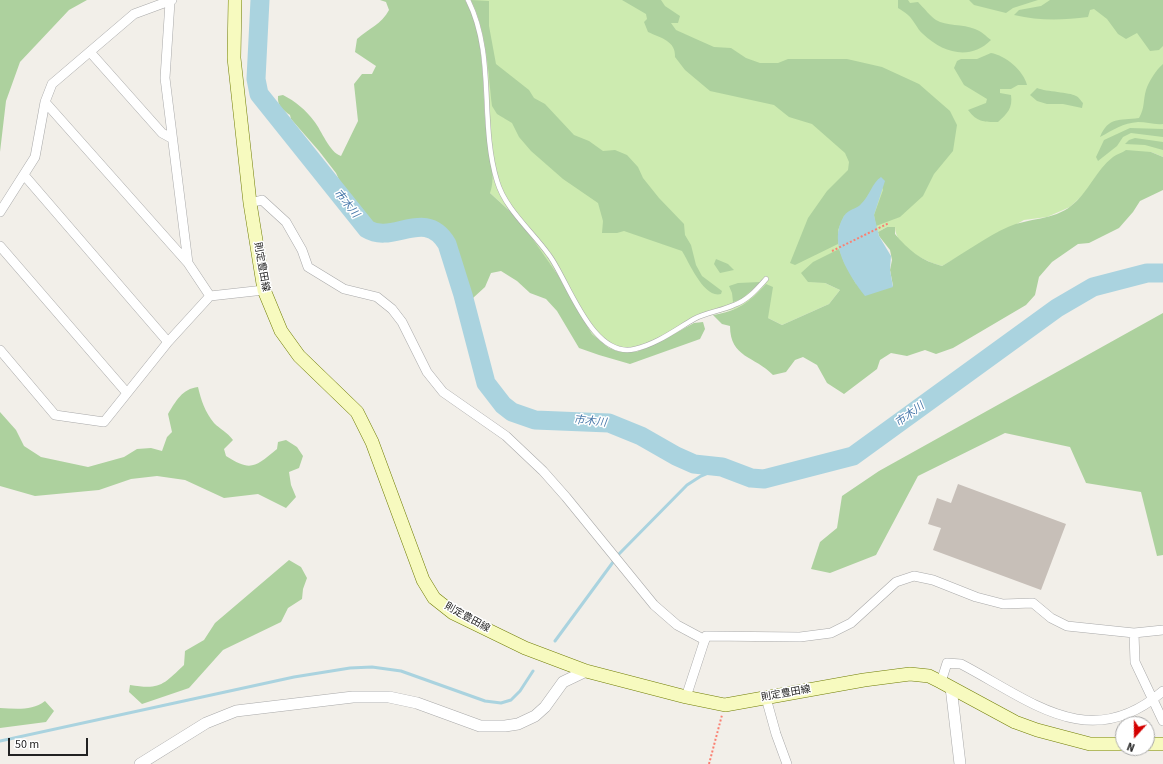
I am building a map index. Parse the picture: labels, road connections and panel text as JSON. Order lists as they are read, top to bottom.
{
  "streets": {
    "main road": ["則定豊田線"]
  },
  "water": ["市木川"],
  "scale_bar": "50 m",
  "north": "bottom"
}
